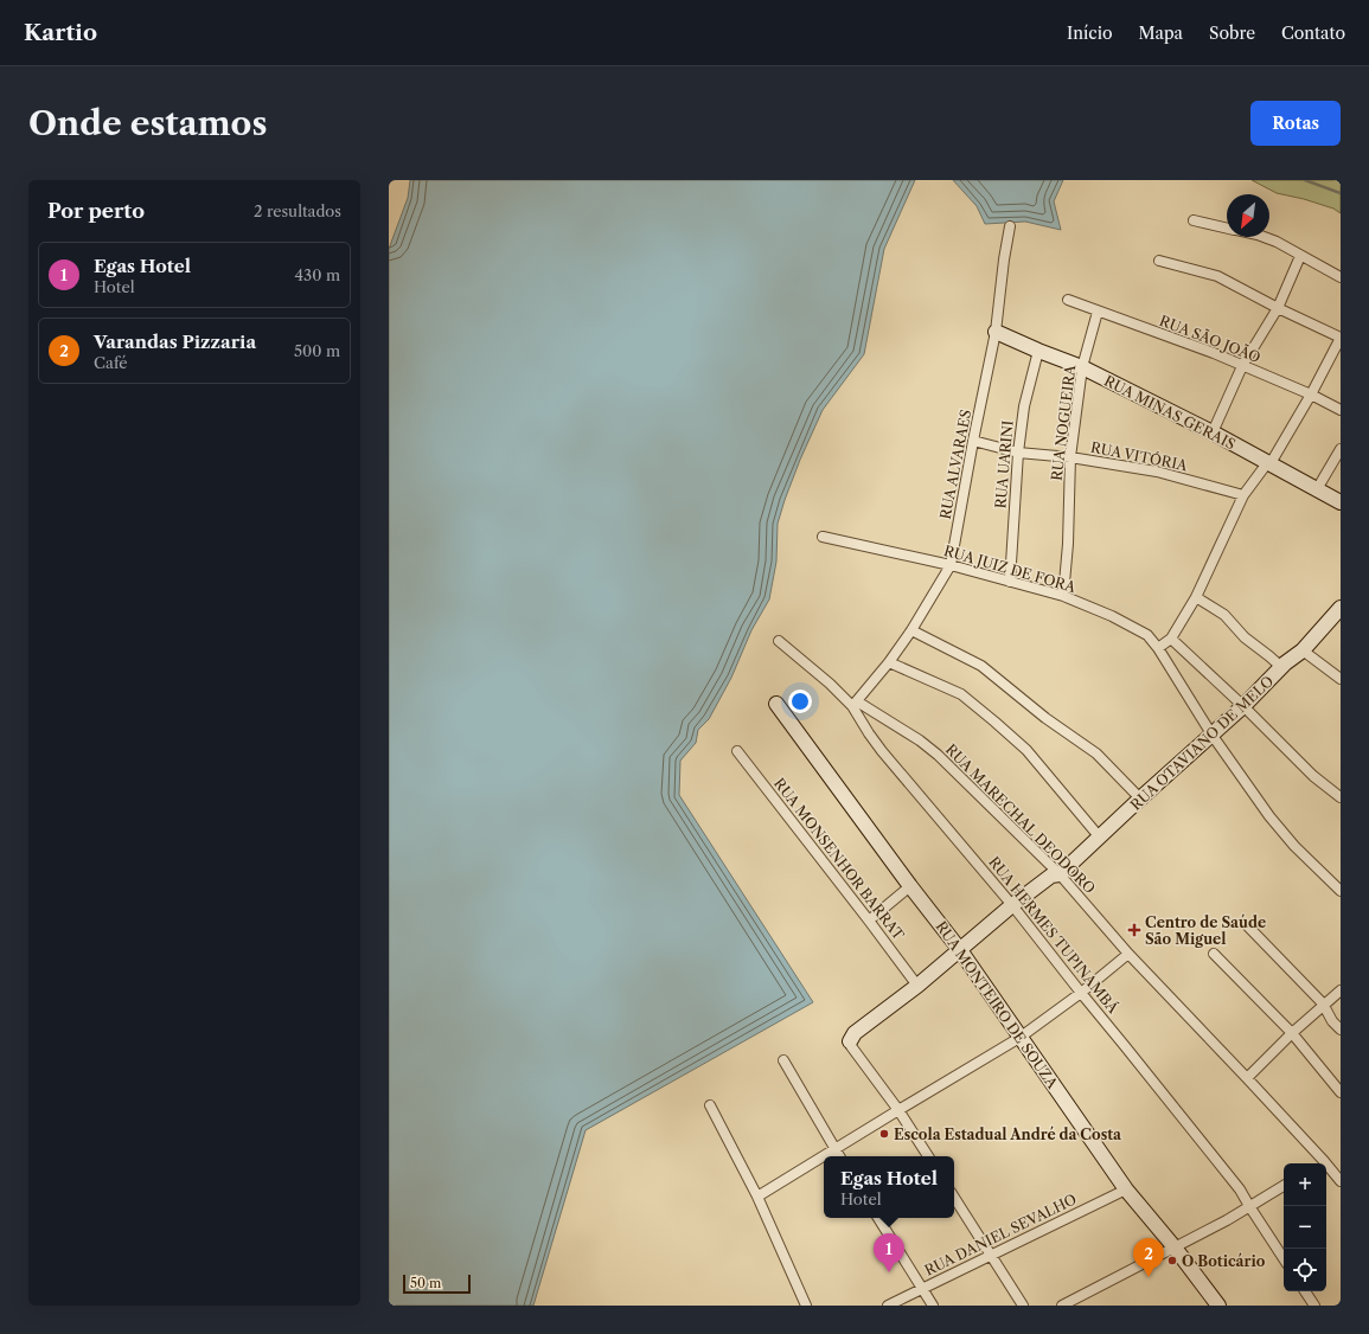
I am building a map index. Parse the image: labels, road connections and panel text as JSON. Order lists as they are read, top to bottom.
{
  "streets": {
    "street": [
      "RUA SÃO JOÃO",
      "RUA MINAS GERAIS",
      "RUA NOGUEIRA",
      "RUA VITÓRIA",
      "RUA ALVARAES",
      "RUA UARINI",
      "RUA JUIZ DE FORA",
      "RUA OTAVIANO DE MELO",
      "RUA MARECHAL DEODORO",
      "RUA MONSENHOR BARRAT",
      "RUA HERMES TUPINAMBÁ",
      "RUA MONTEIRO DE SOUZA",
      "RUA DANIEL SEVALHO"
    ]
  },
  "crossings": [
    ["RUA SÃO JOÃO", "RUA NOGUEIRA"],
    ["RUA MINAS GERAIS", "RUA NOGUEIRA"],
    ["RUA MINAS GERAIS", "RUA ALVARAES"],
    ["RUA MINAS GERAIS", "RUA UARINI"],
    ["RUA NOGUEIRA", "RUA VITÓRIA"],
    ["RUA NOGUEIRA", "RUA JUIZ DE FORA"],
    ["RUA VITÓRIA", "RUA ALVARAES"],
    ["RUA VITÓRIA", "RUA UARINI"],
    ["RUA ALVARAES", "RUA JUIZ DE FORA"],
    ["RUA ALVARAES", "RUA MARECHAL DEODORO"],
    ["RUA ALVARAES", "RUA HERMES TUPINAMBÁ"],
    ["RUA UARINI", "RUA JUIZ DE FORA"],
    ["RUA JUIZ DE FORA", "RUA OTAVIANO DE MELO"],
    ["RUA OTAVIANO DE MELO", "RUA MARECHAL DEODORO"],
    ["RUA OTAVIANO DE MELO", "RUA MONSENHOR BARRAT"],
    ["RUA OTAVIANO DE MELO", "RUA HERMES TUPINAMBÁ"],
    ["RUA OTAVIANO DE MELO", "RUA MONTEIRO DE SOUZA"],
    ["RUA MARECHAL DEODORO", "RUA HERMES TUPINAMBÁ"],
    ["RUA MONTEIRO DE SOUZA", "RUA DANIEL SEVALHO"]
  ],
  "places": {
    "health": ["Centro de Saúde São Miguel"],
    "other": ["Escola Estadual André da Costa", "O Boticário"]
  },
  "scale_bar": "50 m",
  "north": "bottom left",
  "page": {
    "header": "Kartio",
    "nav": [
      "Início",
      "Mapa",
      "Sobre",
      "Contato"
    ],
    "buttons": "Rotas",
    "title": "Onde estamos",
    "heading": ["Por perto", "2 resultados"],
    "list": [
      {
        "mark": "1",
        "name": "Egas Hotel",
        "note": "Hotel",
        "value": "430 m"
      },
      {
        "mark": "2",
        "name": "Varandas Pizzaria",
        "note": "Café",
        "value": "500 m"
      }
    ],
    "popup": ["Egas Hotel", "Hotel"],
    "map_buttons": ["+", "−"],
    "pins": ["1", "2"],
    "scale": "50 m"
  }
}
